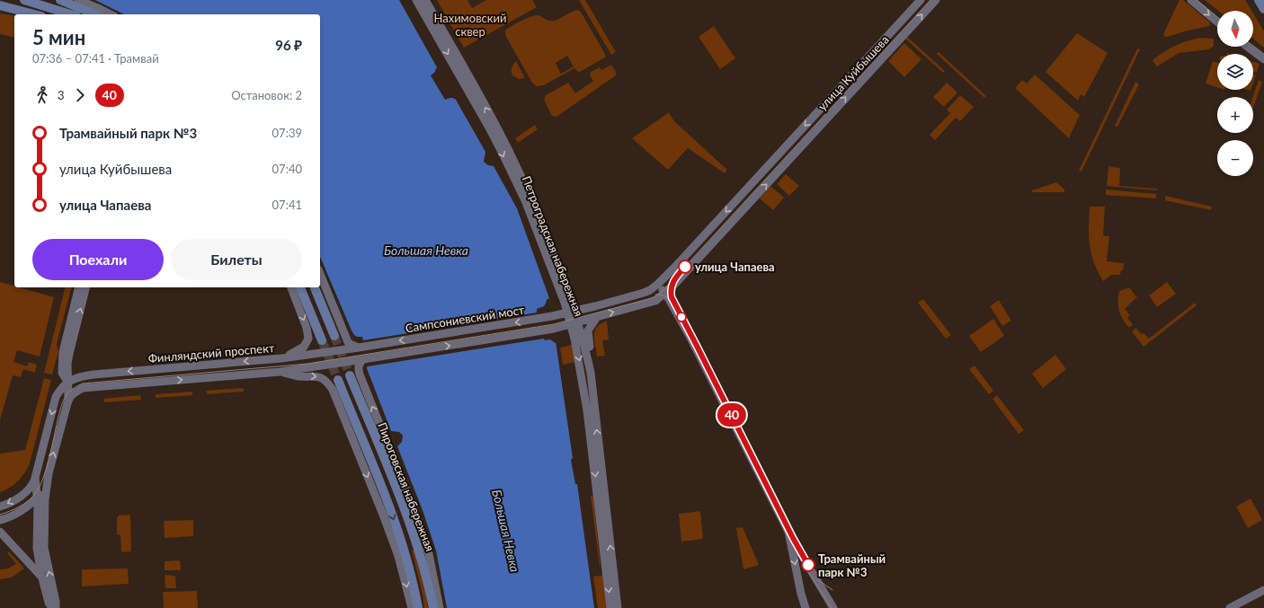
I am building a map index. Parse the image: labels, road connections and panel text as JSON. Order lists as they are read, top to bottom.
{
  "streets": {
    "main road": [
      "улица Куйбышева",
      "Петроградская набережная",
      "Сампсониевский мост",
      "Финляндский проспект",
      "Пироговская набережная"
    ]
  },
  "crossings": [
    ["улица Куйбышева", "Петроградская набережная"],
    ["улица Куйбышева", "Сампсониевский мост"],
    ["Петроградская набережная", "Сампсониевский мост"],
    ["Сампсониевский мост", "Финляндский проспект"]
  ],
  "water": ["Большая Невка"],
  "parks": ["Нахимовский сквер"],
  "places": ["улица Чапаева", "Трамвайный парк №3"],
  "lines": ["tram line 40"],
  "north": "bottom",
  "page": {
    "on_map": "40",
    "map_buttons": ["+", "−"],
    "heading": ["5 мин", "07:36 – 07:41 · Трамвай", "96 ₽"],
    "legs": ["3", "40", "Остановок: 2"],
    "list": [
      {
        "name": "Трамвайный парк №3",
        "value": "07:39"
      },
      {
        "name": "улица Куйбышева",
        "value": "07:40"
      },
      {
        "name": "улица Чапаева",
        "value": "07:41"
      }
    ],
    "buttons": ["Поехали", "Билеты"]
  }
}
